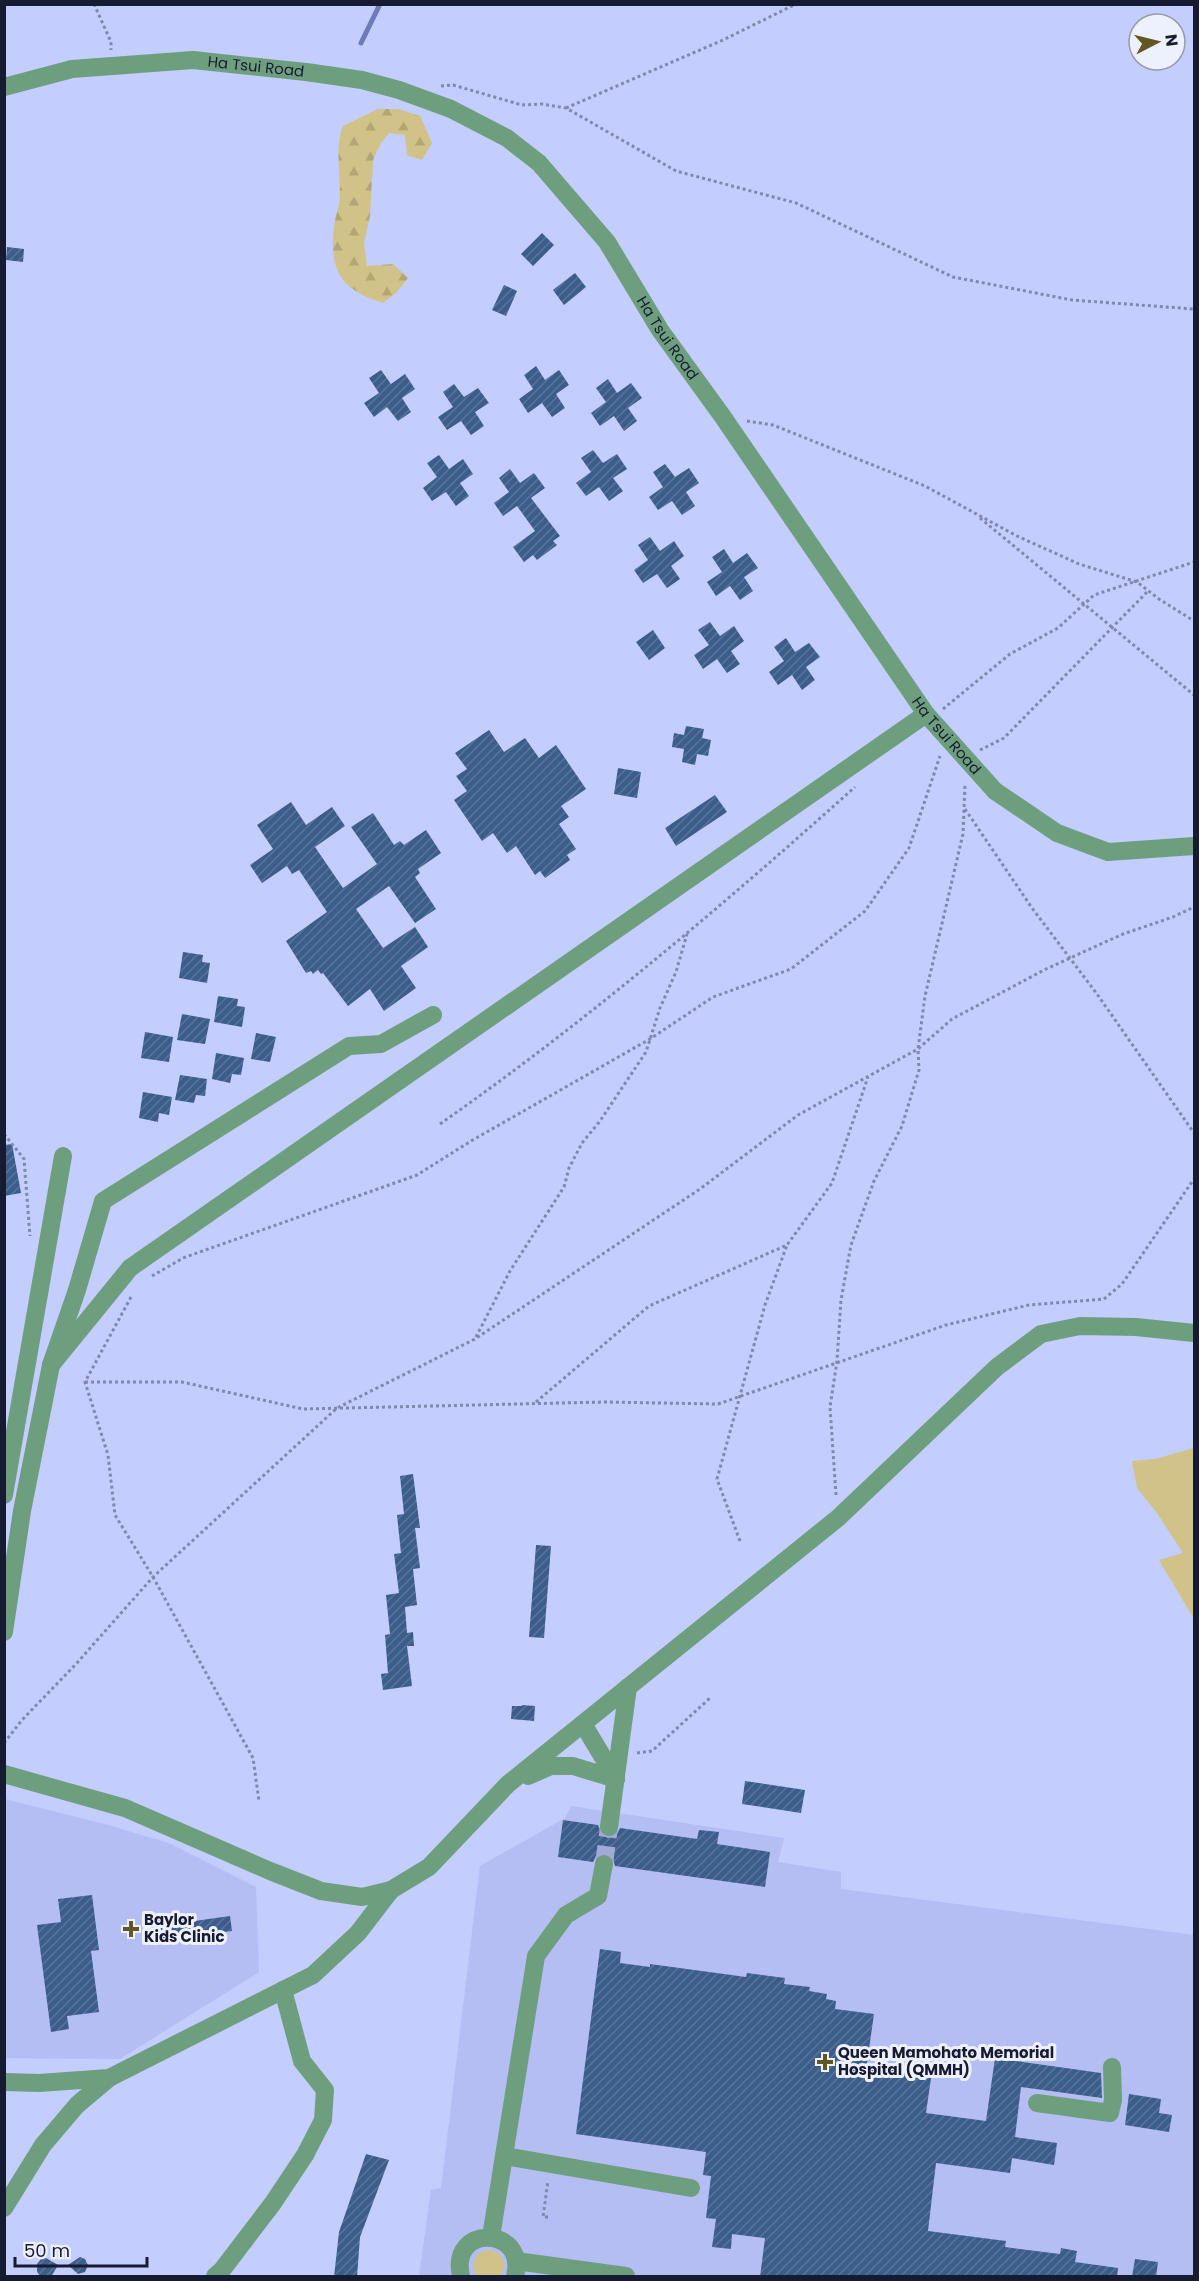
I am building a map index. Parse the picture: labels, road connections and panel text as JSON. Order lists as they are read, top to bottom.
{
  "streets": {
    "street": ["Ha Tsui Road"]
  },
  "places": {
    "health": ["Baylor Kids Clinic", "Queen Mamohato Memorial Hospital (QMMH)"]
  },
  "scale_bar": "50 m",
  "north": "right"
}
